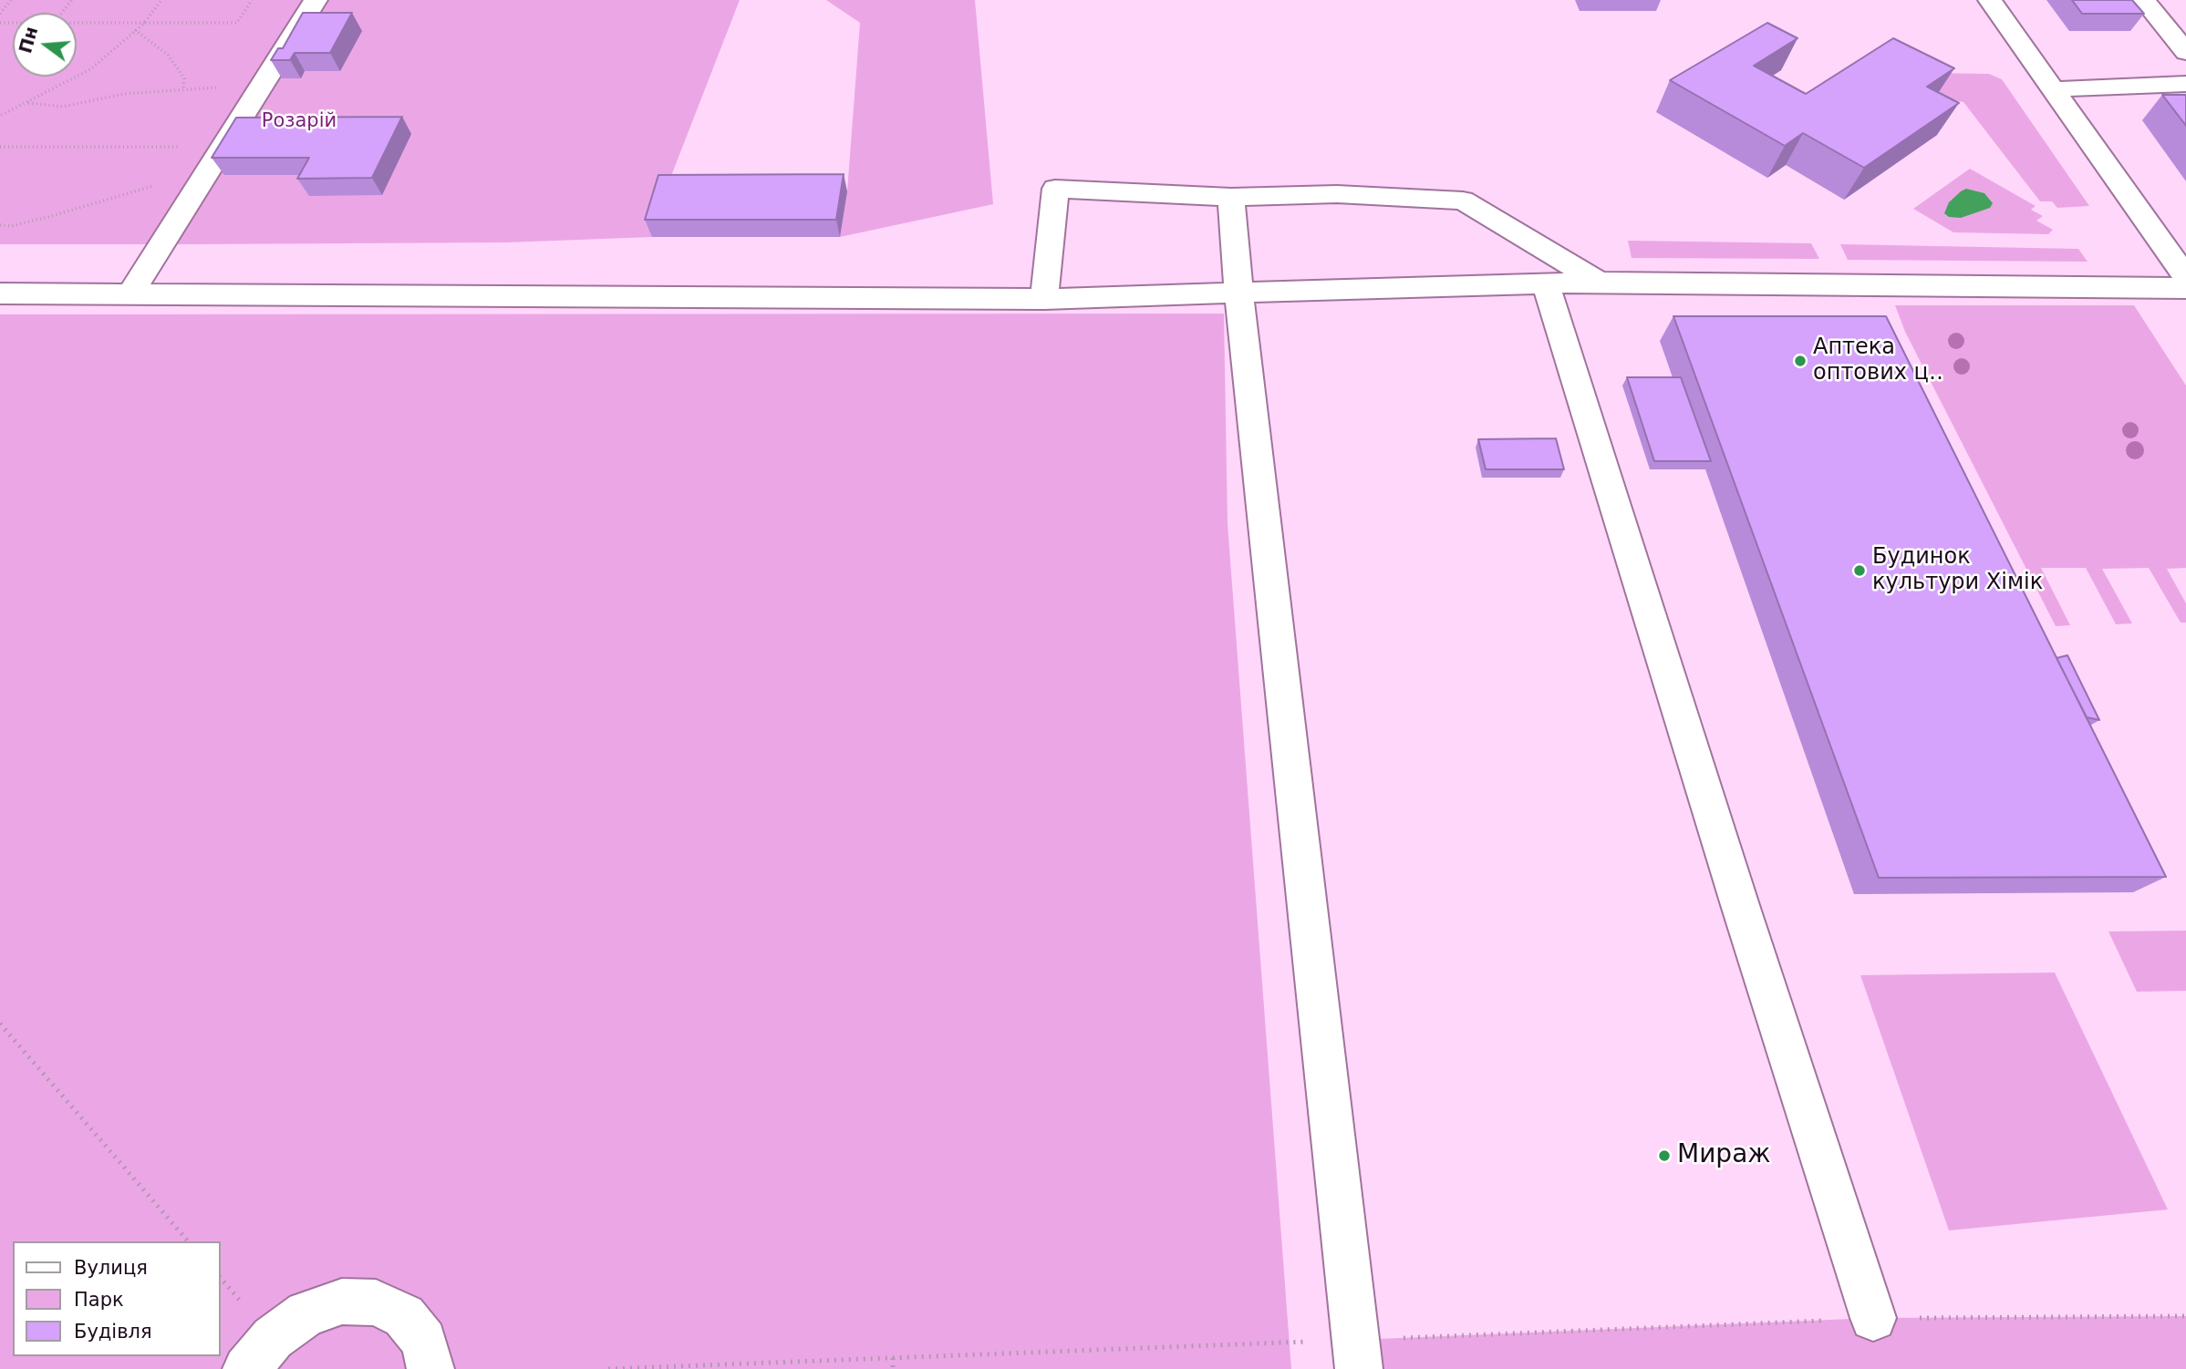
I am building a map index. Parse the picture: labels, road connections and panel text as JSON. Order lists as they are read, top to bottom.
{
  "parks": ["Розарій"],
  "places": ["Аптека оптових ц‥", "Будинок культури Хімік", "Мираж"],
  "legend": ["Вулиця", "Парк", "Будівля"],
  "north": "left"
}
